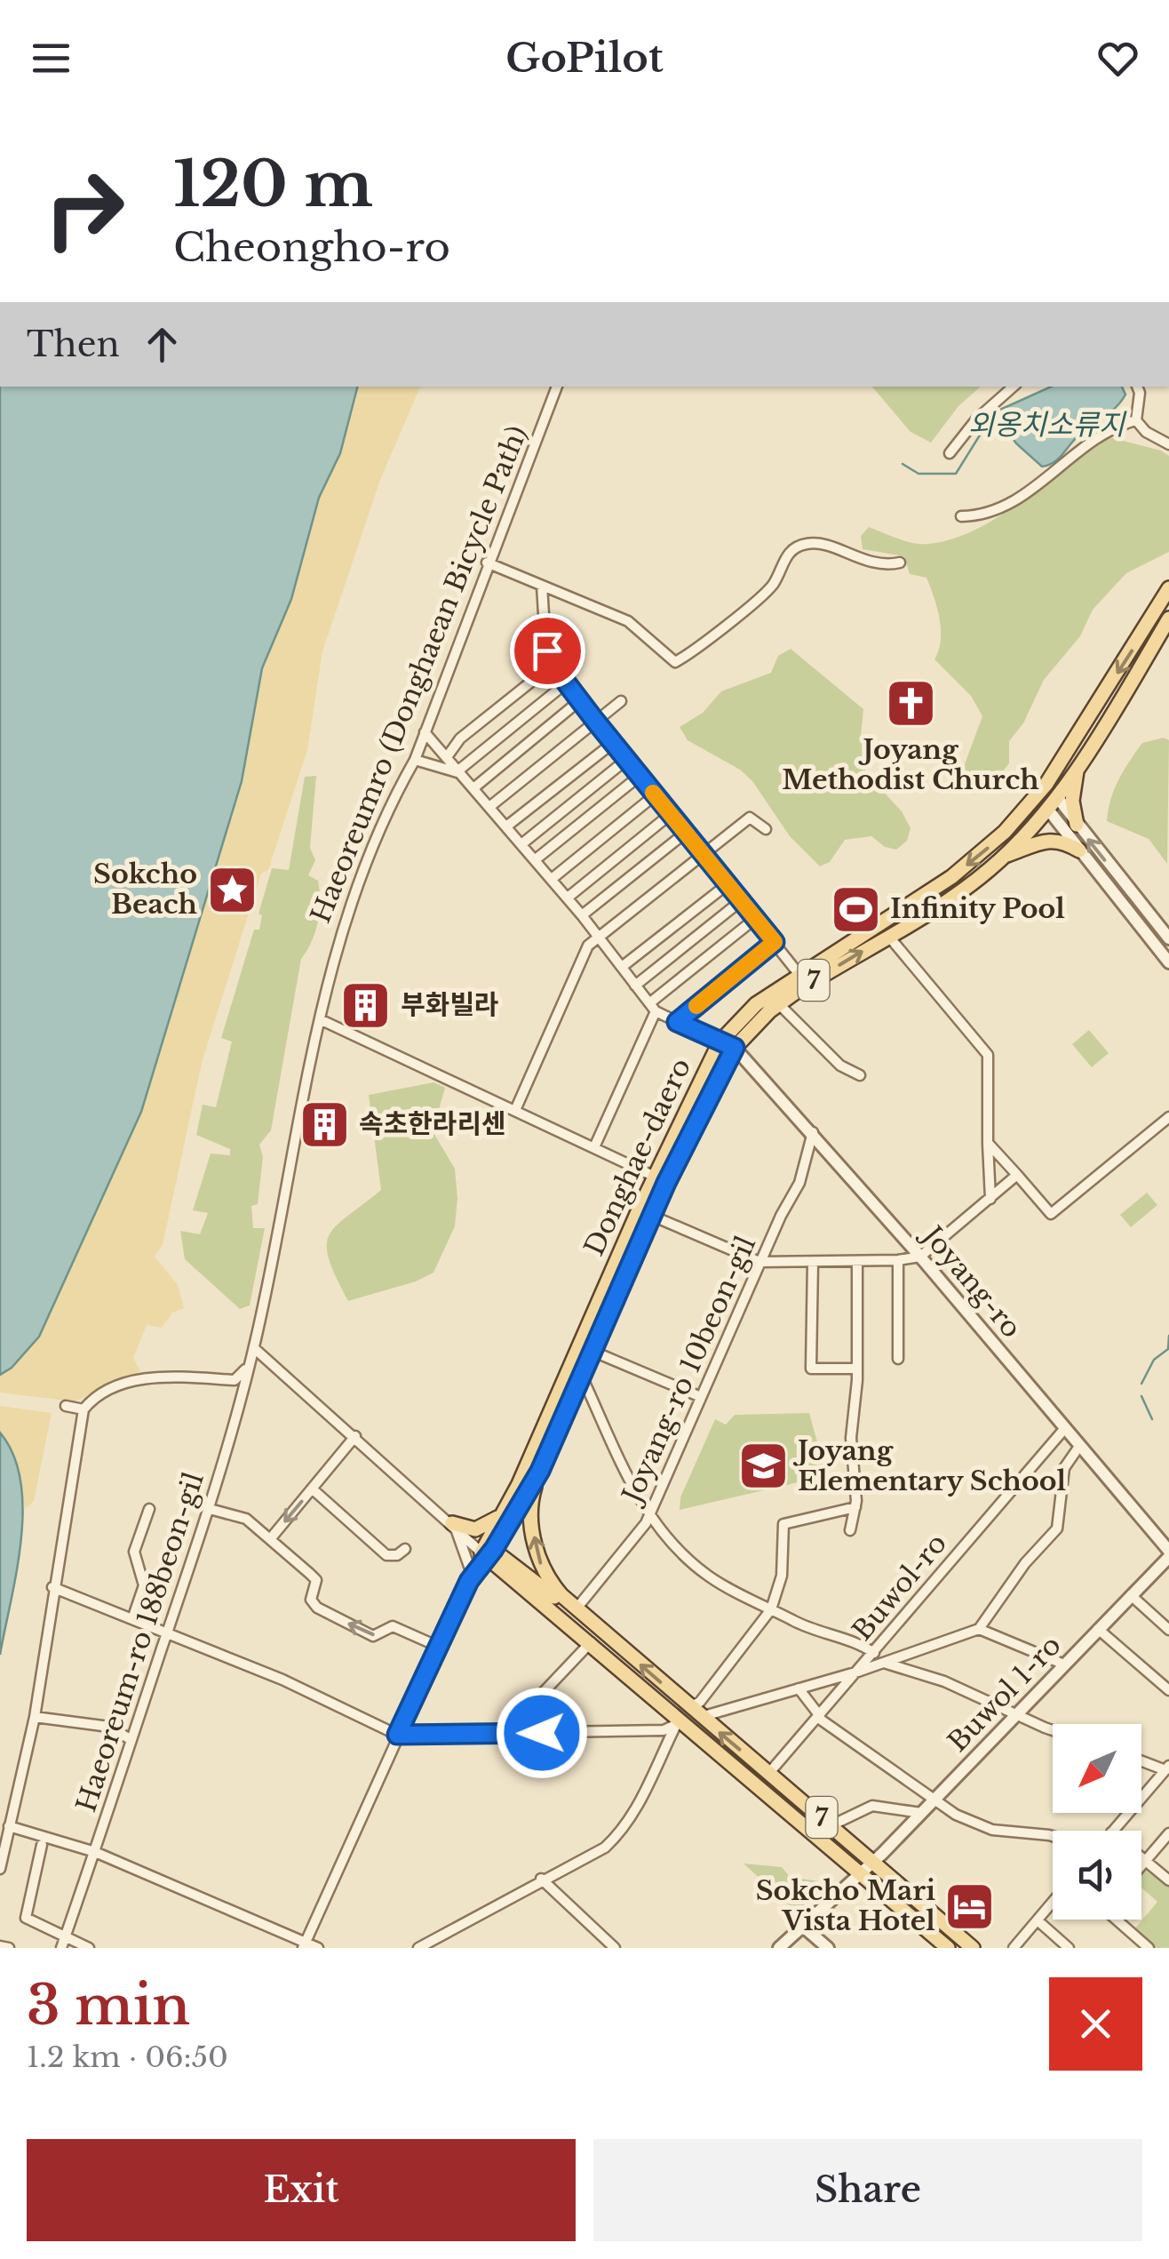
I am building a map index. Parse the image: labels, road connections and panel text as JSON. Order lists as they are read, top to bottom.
{
  "streets": {
    "main road": ["7", "Donghae-daero"],
    "street": [
      "Haeoreumro (Donghaean Bicycle Path)",
      "Joyang-ro",
      "Joyang-ro 10beon-gil",
      "Buwol-ro",
      "Haeoreum-ro 188beon-gil",
      "Buwol 1-ro"
    ]
  },
  "crossings": [
    ["Haeoreumro (Donghaean Bicycle Path)", "Haeoreum-ro 188beon-gil"],
    ["7", "Donghae-daero"],
    ["7", "Buwol 1-ro"],
    ["Donghae-daero", "Joyang-ro"],
    ["Donghae-daero", "Joyang-ro 10beon-gil"],
    ["Donghae-daero", "Buwol-ro"],
    ["Donghae-daero", "Buwol 1-ro"],
    ["Joyang-ro", "Joyang-ro 10beon-gil"],
    ["Joyang-ro", "Buwol-ro"],
    ["Joyang-ro", "Buwol 1-ro"]
  ],
  "water": ["외옹치소류지"],
  "places": {
    "church": ["Joyang Methodist Church"],
    "place": ["Sokcho Beach"],
    "sports": ["Infinity Pool"],
    "building": ["부화빌라", "속초한라리센"],
    "school or university": ["Joyang Elementary School"],
    "hotel": ["Sokcho Mari Vista Hotel"]
  },
  "north": "bottom left",
  "page": {
    "header": "GoPilot",
    "turn": ["120 m", "Cheongho-ro"],
    "then": "Then",
    "heading": ["3 min", "1.2 km · 06:50"],
    "buttons": ["Exit", "Share"]
  }
}
